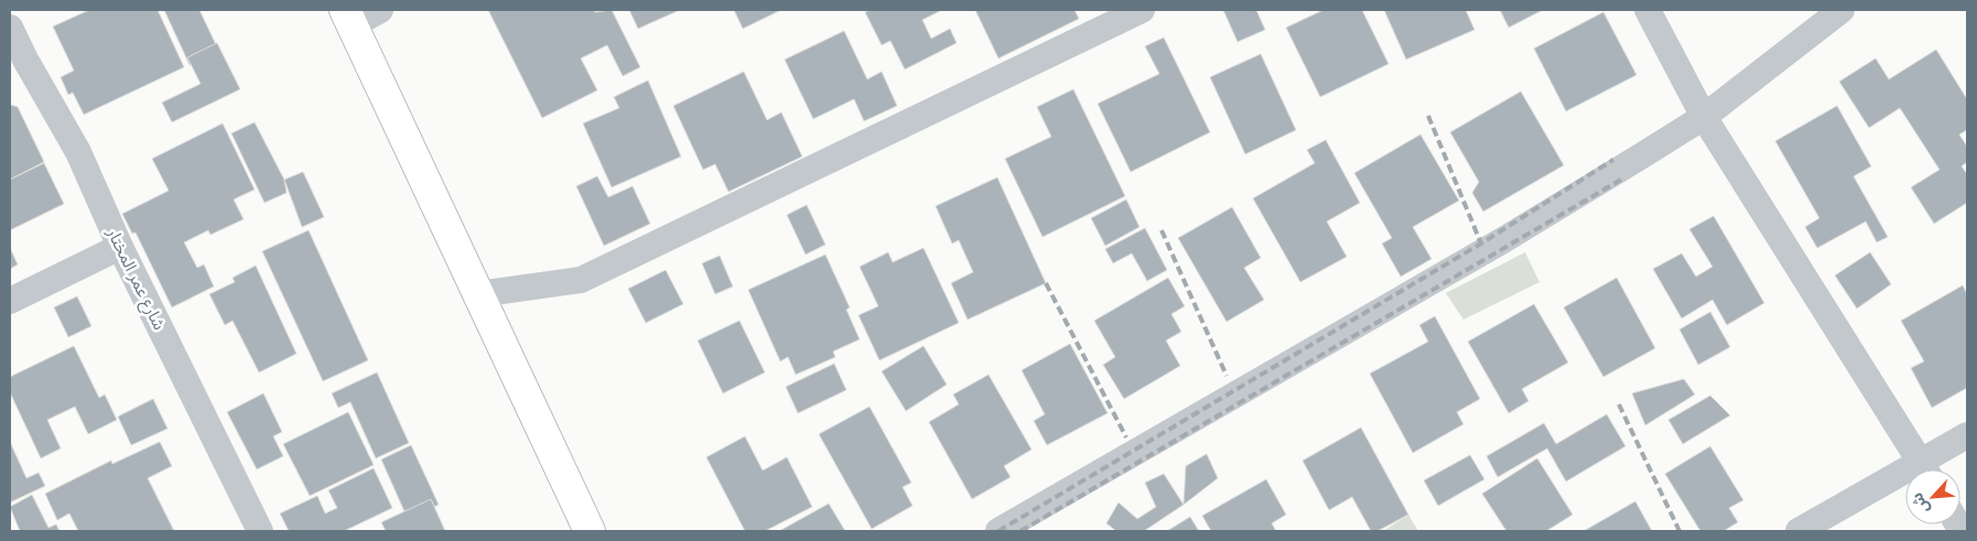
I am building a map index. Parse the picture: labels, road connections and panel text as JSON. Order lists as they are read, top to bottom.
{
  "streets": {
    "street": ["شارع عمر المختار"]
  },
  "north": "bottom left"
}
